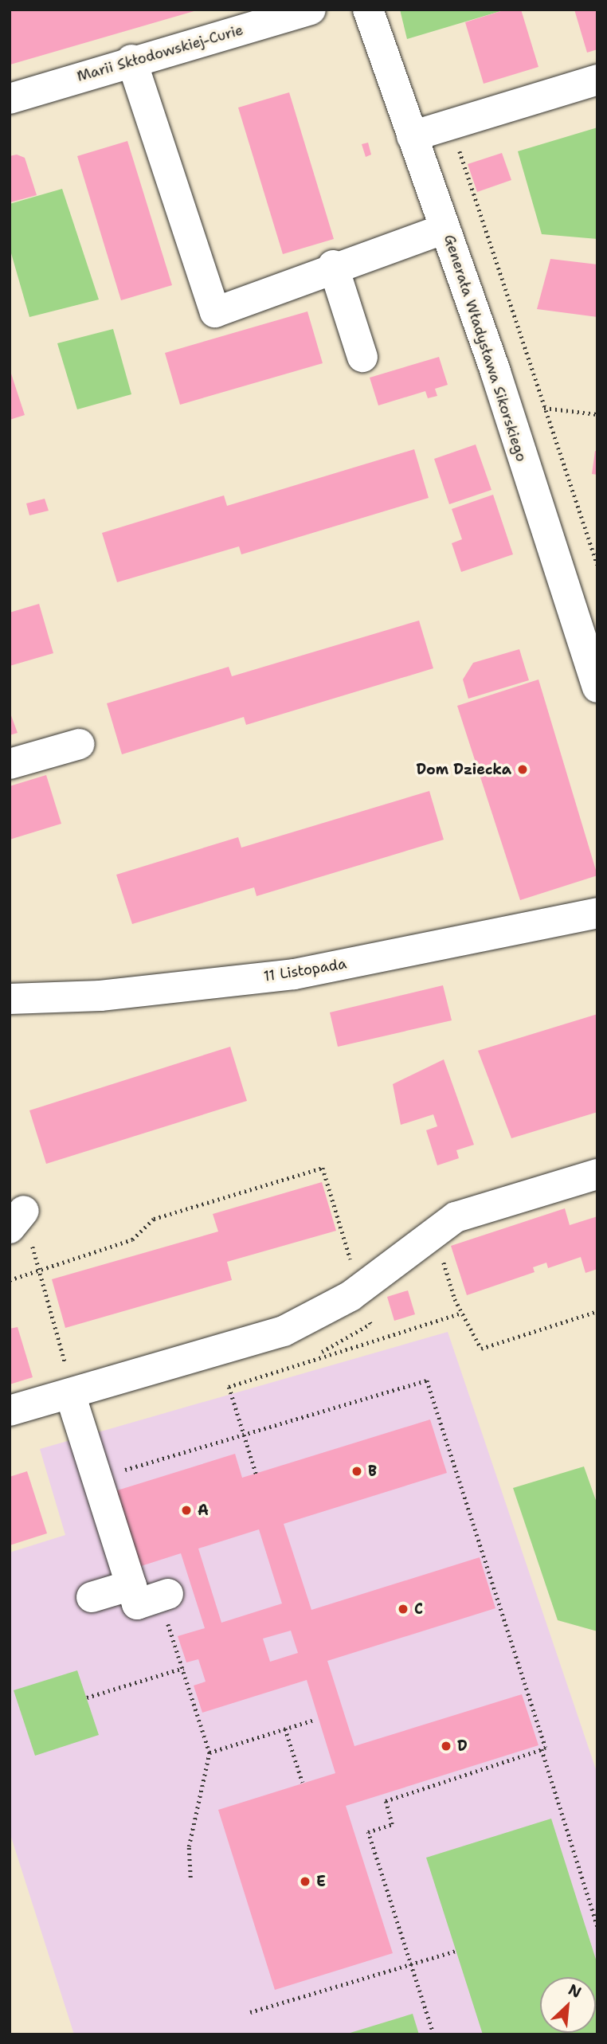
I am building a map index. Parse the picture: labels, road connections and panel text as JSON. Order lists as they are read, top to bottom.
{
  "streets": {
    "street": ["Marii Skłodowskiej-Curie", "Generała Władysława Sikorskiego", "11 Listopada"]
  },
  "places": [
    "Dom Dziecka",
    "B",
    "A",
    "C",
    "D",
    "E"
  ],
  "north": "top right"
}
